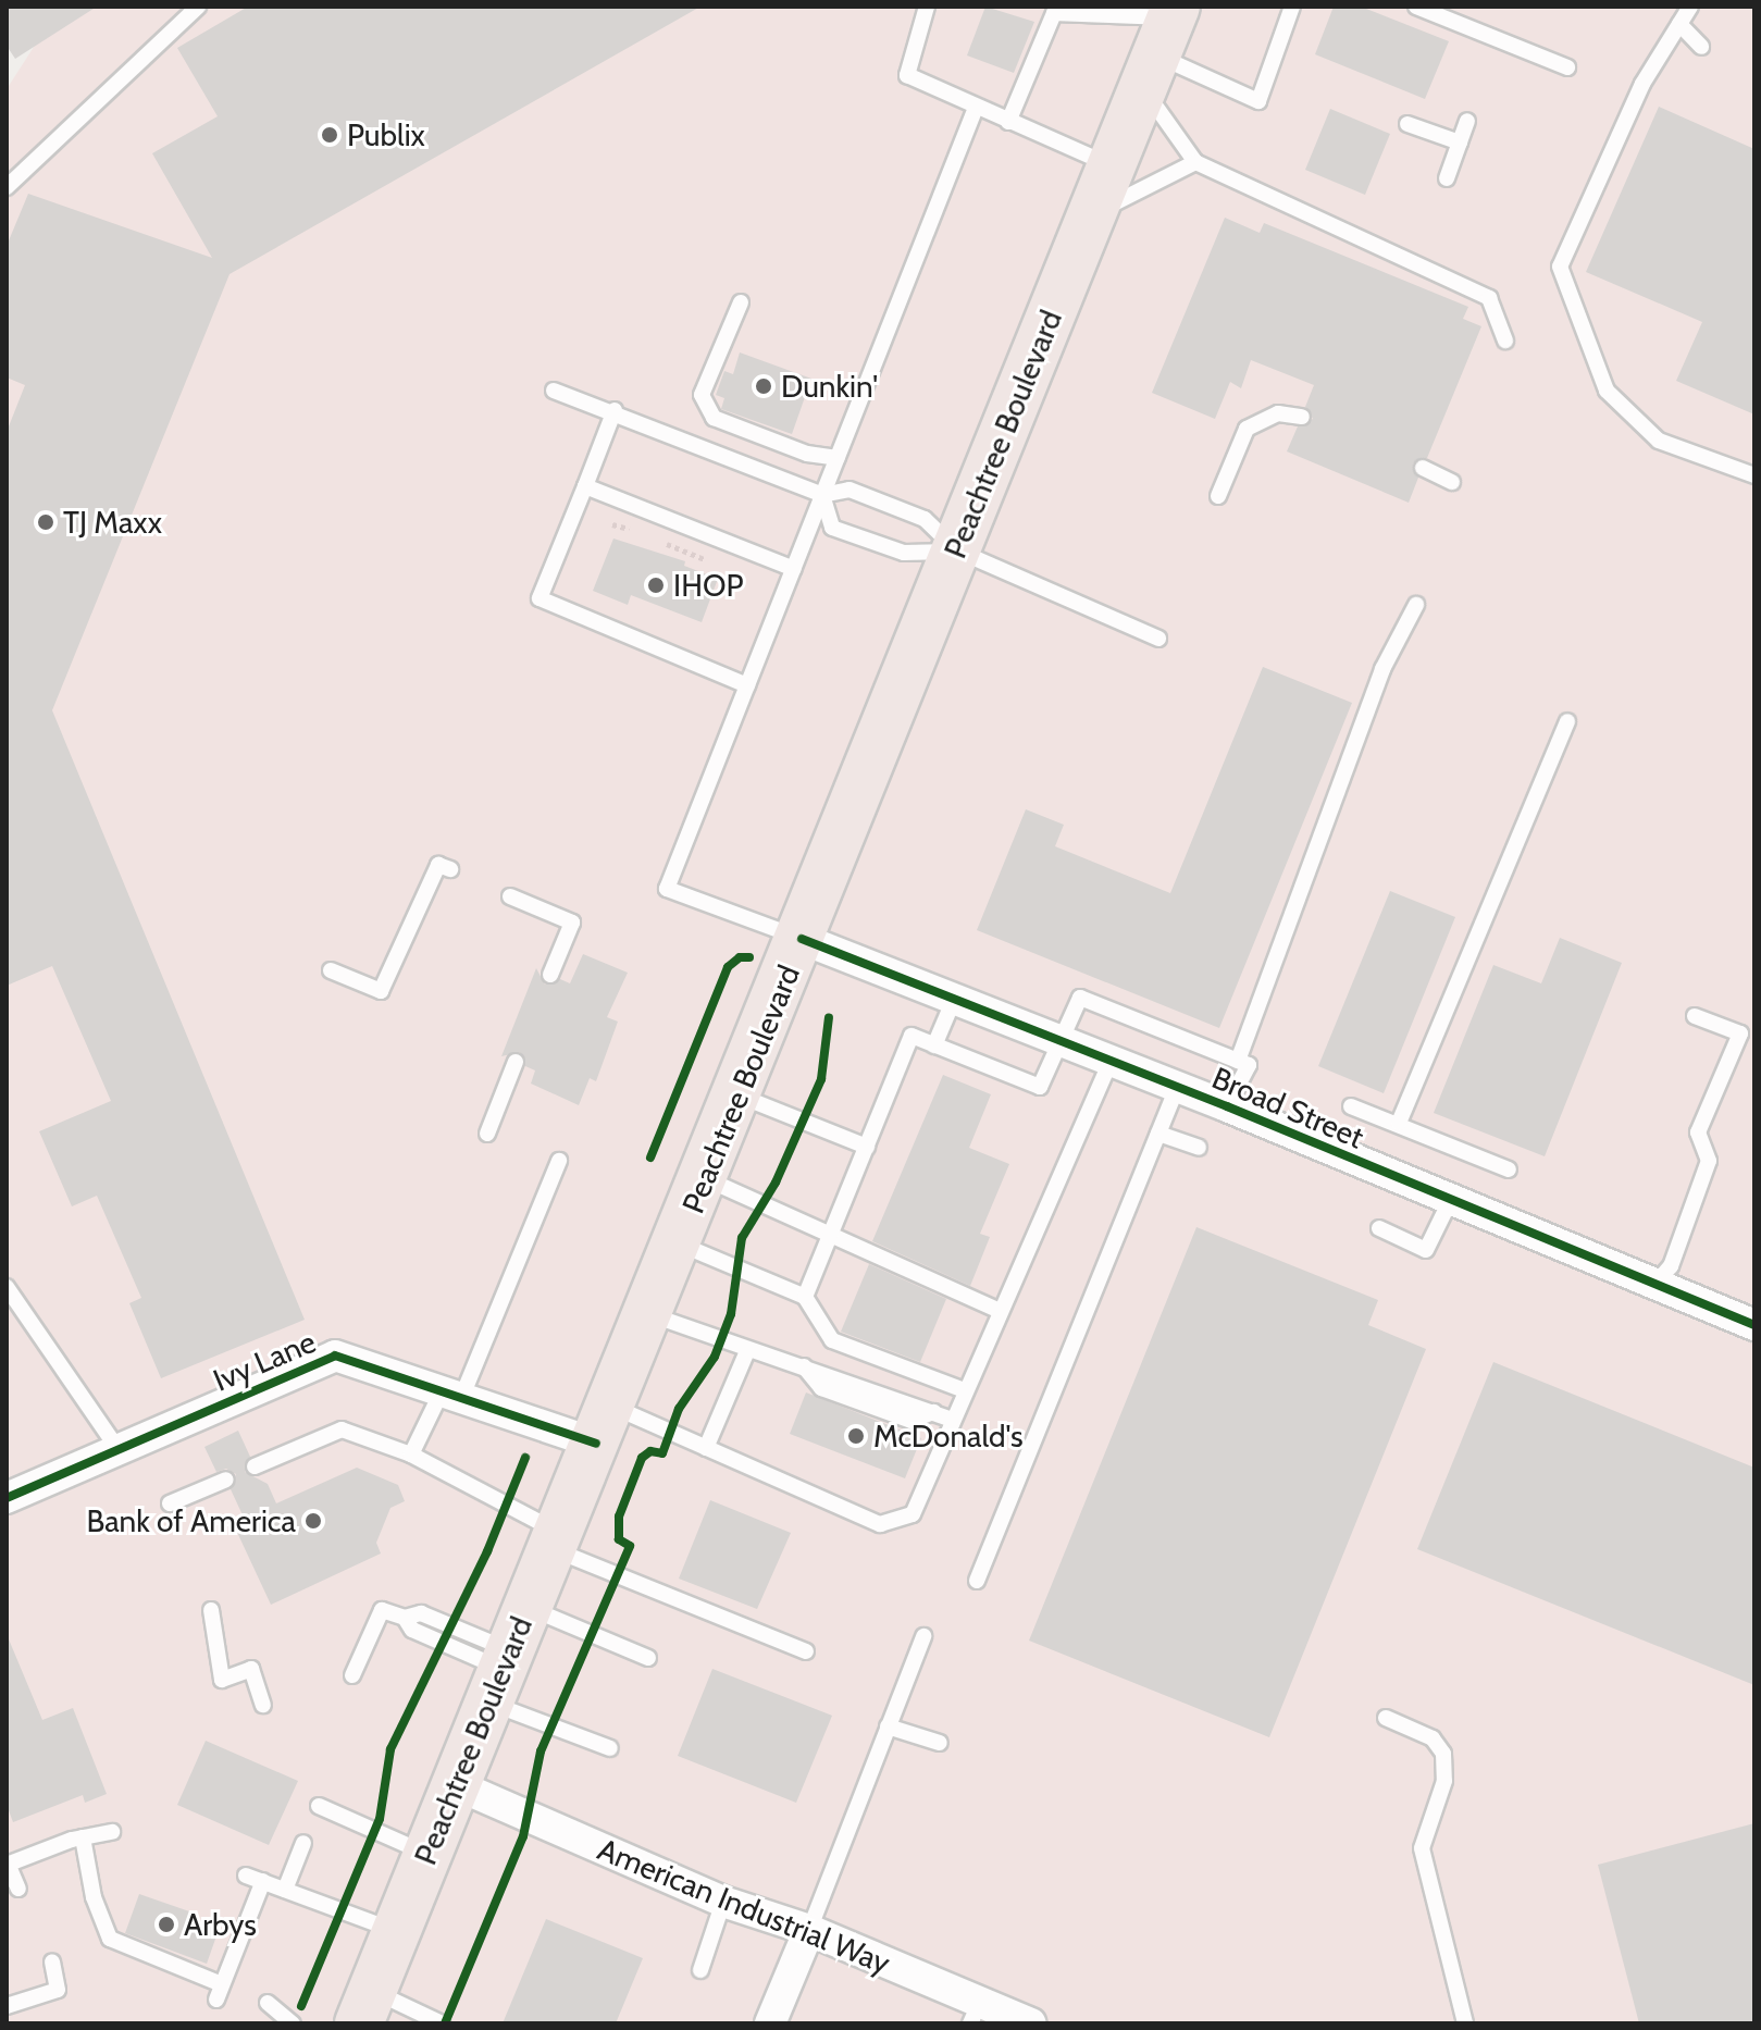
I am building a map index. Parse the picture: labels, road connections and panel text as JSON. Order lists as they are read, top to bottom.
{
  "streets": {
    "highway": ["Peachtree Boulevard"],
    "street": ["Broad Street", "Ivy Lane", "American Industrial Way"]
  },
  "crossings": [
    ["Peachtree Boulevard", "Broad Street"],
    ["Peachtree Boulevard", "Ivy Lane"],
    ["Peachtree Boulevard", "American Industrial Way"]
  ],
  "places": [
    "Publix",
    "Dunkin'",
    "TJ Maxx",
    "IHOP",
    "McDonald's",
    "Bank of America",
    "Arbys"
  ]
}
